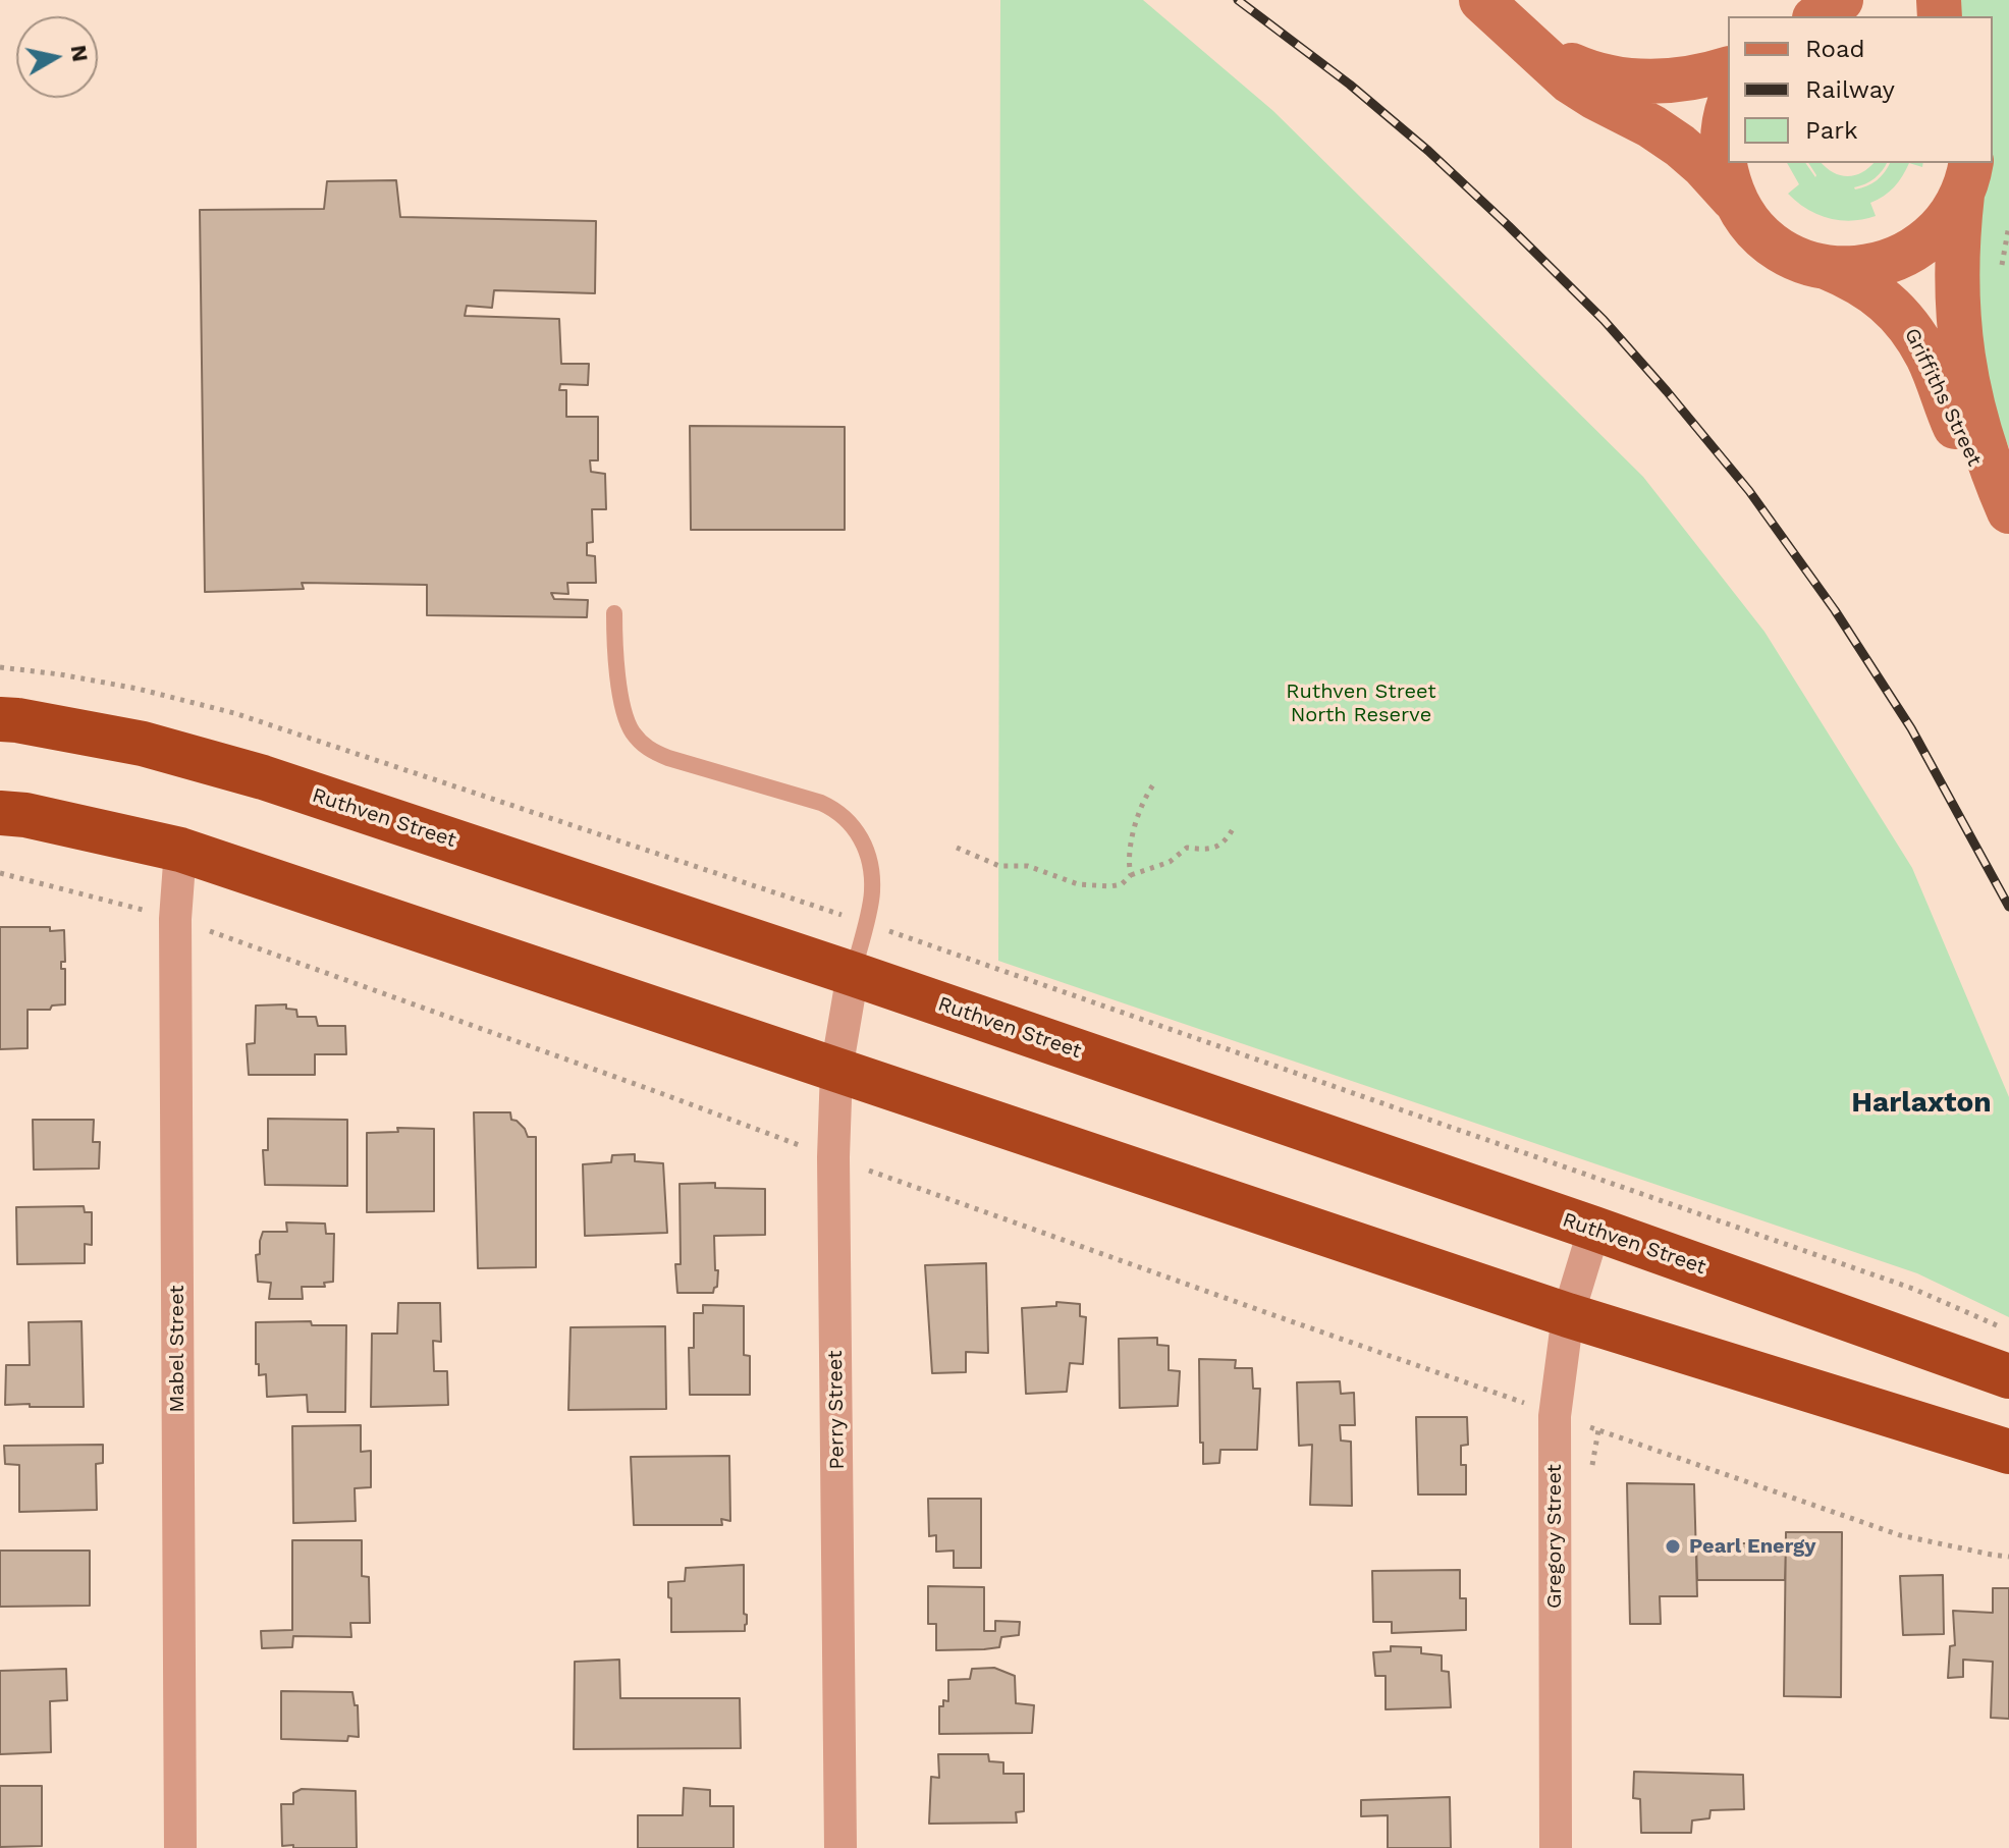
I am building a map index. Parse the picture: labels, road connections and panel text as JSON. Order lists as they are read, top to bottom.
{
  "streets": {
    "highway": ["Ruthven Street"],
    "main road": ["Griffiths Street"],
    "street": ["Mabel Street", "Perry Street", "Gregory Street"]
  },
  "crossings": [
    ["Ruthven Street", "Perry Street"],
    ["Ruthven Street", "Gregory Street"]
  ],
  "districts": ["Harlaxton"],
  "parks": ["Ruthven Street North Reserve"],
  "places": ["Pearl Energy"],
  "legend": ["Road", "Railway", "Park"],
  "north": "right"
}
